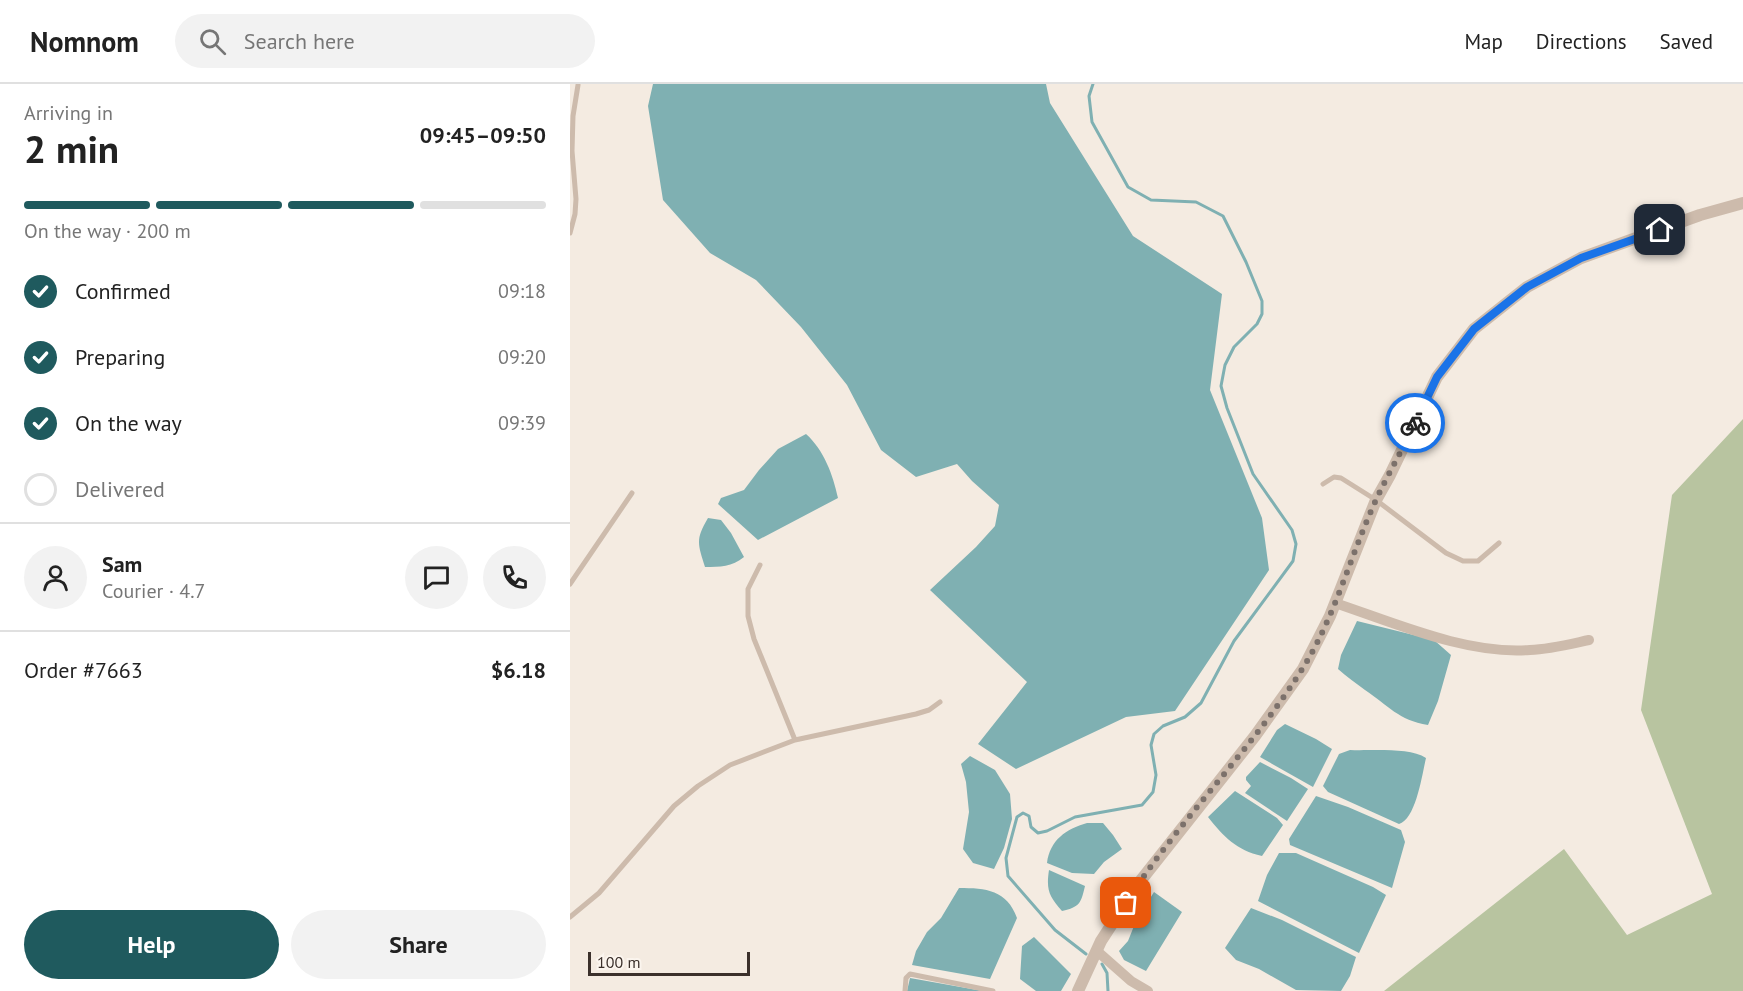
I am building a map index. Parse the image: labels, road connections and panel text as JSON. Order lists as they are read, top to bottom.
{
  "scale_bar": "100 m",
  "page": {
    "header": "Nomnom",
    "search": "Search here",
    "nav": ["Map", "Directions", "Saved"],
    "heading": ["2 min", "Arriving in", "09:45–09:50"],
    "panel": [
      "Sam",
      "Courier · 4.7",
      "Order #7663",
      "$6.18"
    ],
    "bar": "On the way · 200 m",
    "list": [
      ["Confirmed", "09:18"],
      ["Preparing", "09:20"],
      ["On the way", "09:39"],
      "Delivered"
    ],
    "buttons": ["Help", "Share"],
    "scale": "100 m"
  }
}
